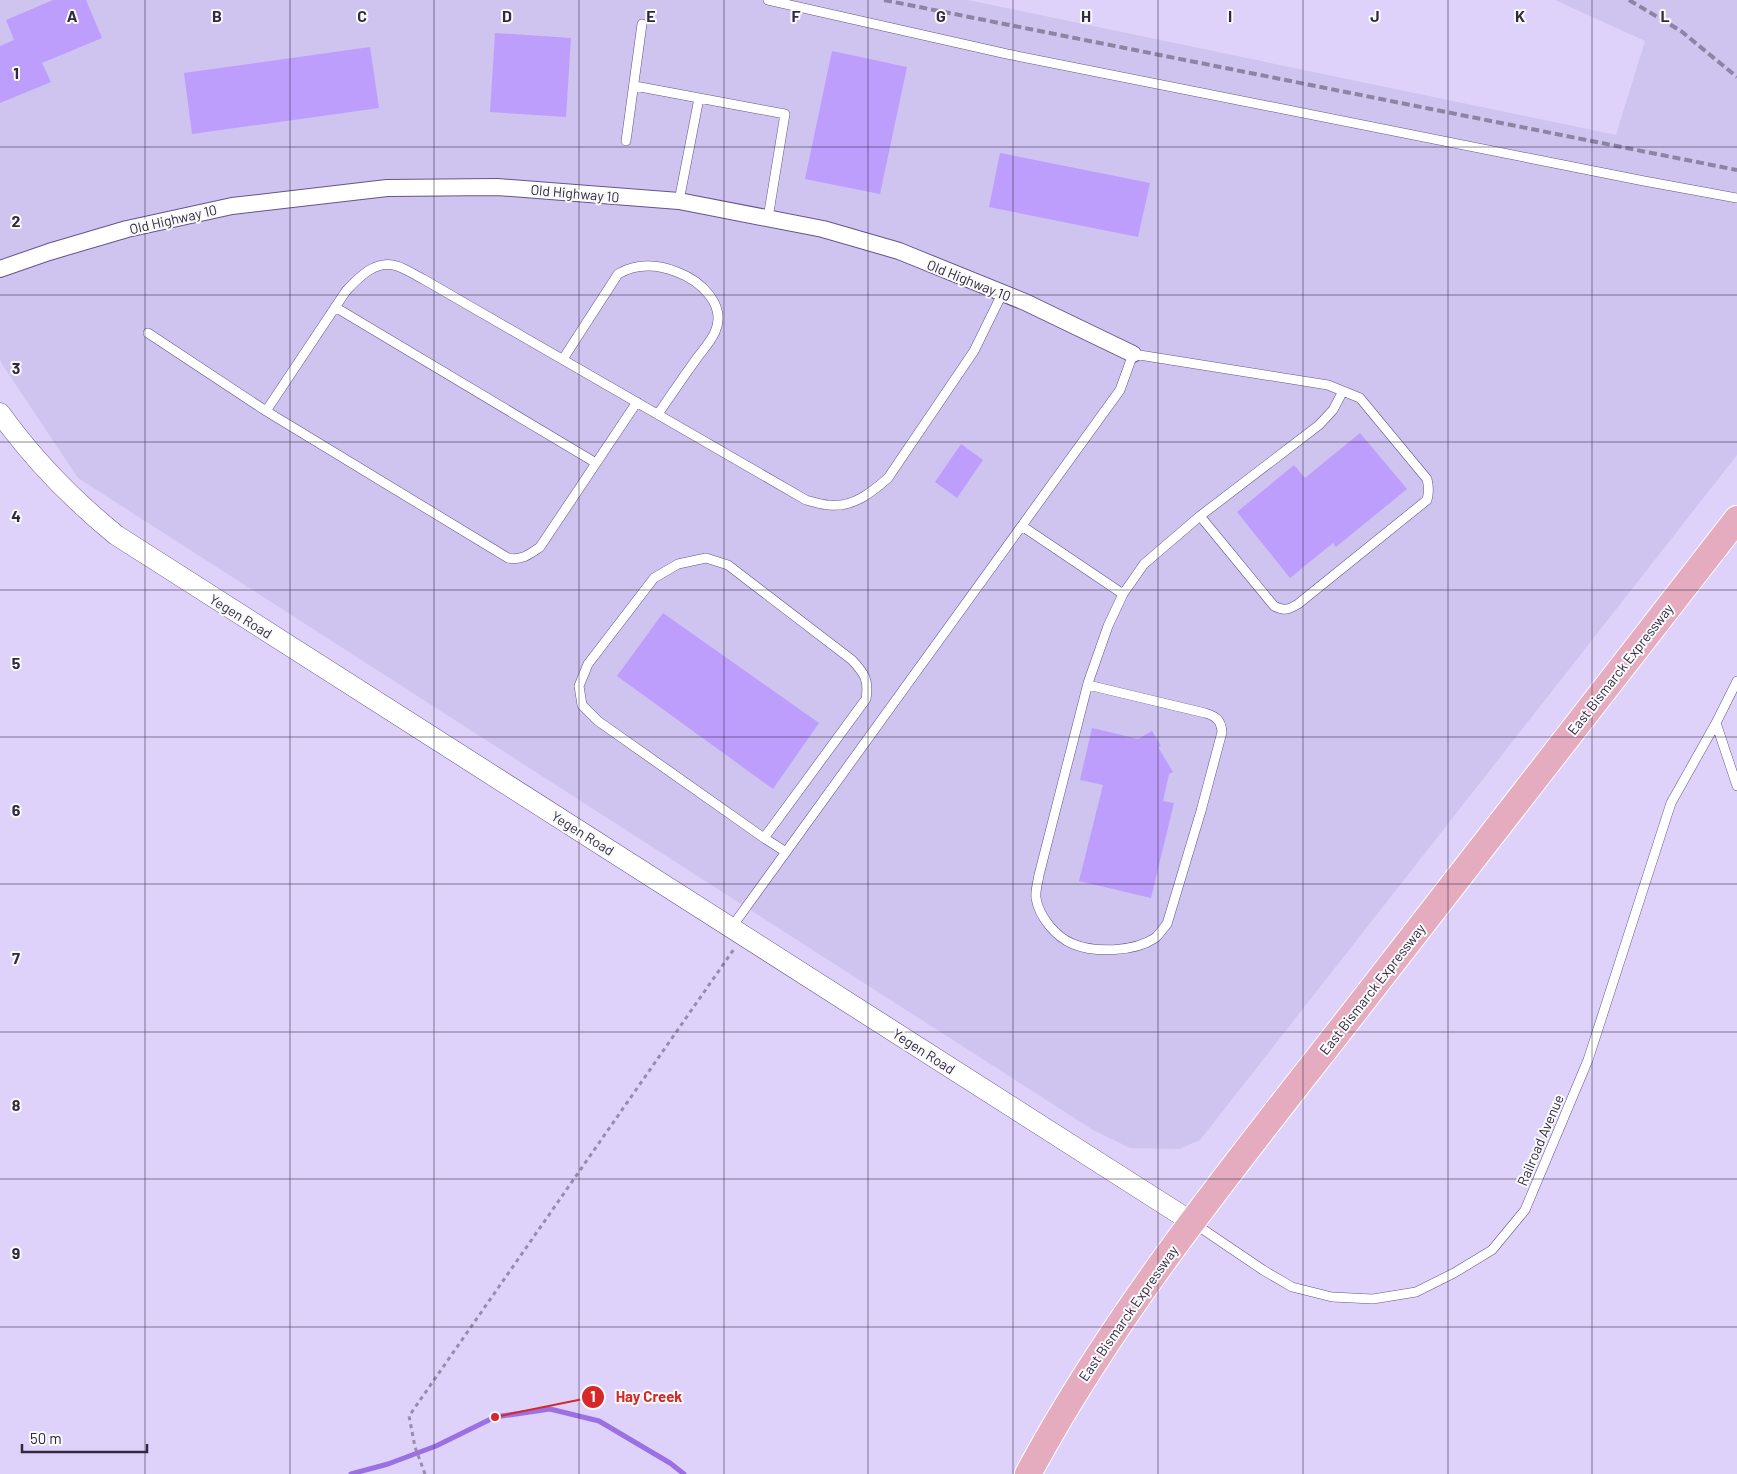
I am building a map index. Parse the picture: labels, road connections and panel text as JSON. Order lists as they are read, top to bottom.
{
  "streets": {
    "main road": ["East Bismarck Expressway"],
    "street": ["Old Highway 10", "Yegen Road"],
    "lane": ["Railroad Avenue"]
  },
  "crossings": [
    ["Yegen Road", "East Bismarck Expressway"],
    ["Yegen Road", "Railroad Avenue"],
    ["East Bismarck Expressway", "Railroad Avenue"]
  ],
  "places": ["Hay Creek"],
  "scale_bar": "50 m",
  "grid": {
    "columns": [
      "A",
      "B",
      "C",
      "D",
      "E",
      "F",
      "G",
      "H",
      "I",
      "J",
      "K",
      "L"
    ],
    "rows": [
      "1",
      "2",
      "3",
      "4",
      "5",
      "6",
      "7",
      "8",
      "9"
    ]
  }
}
